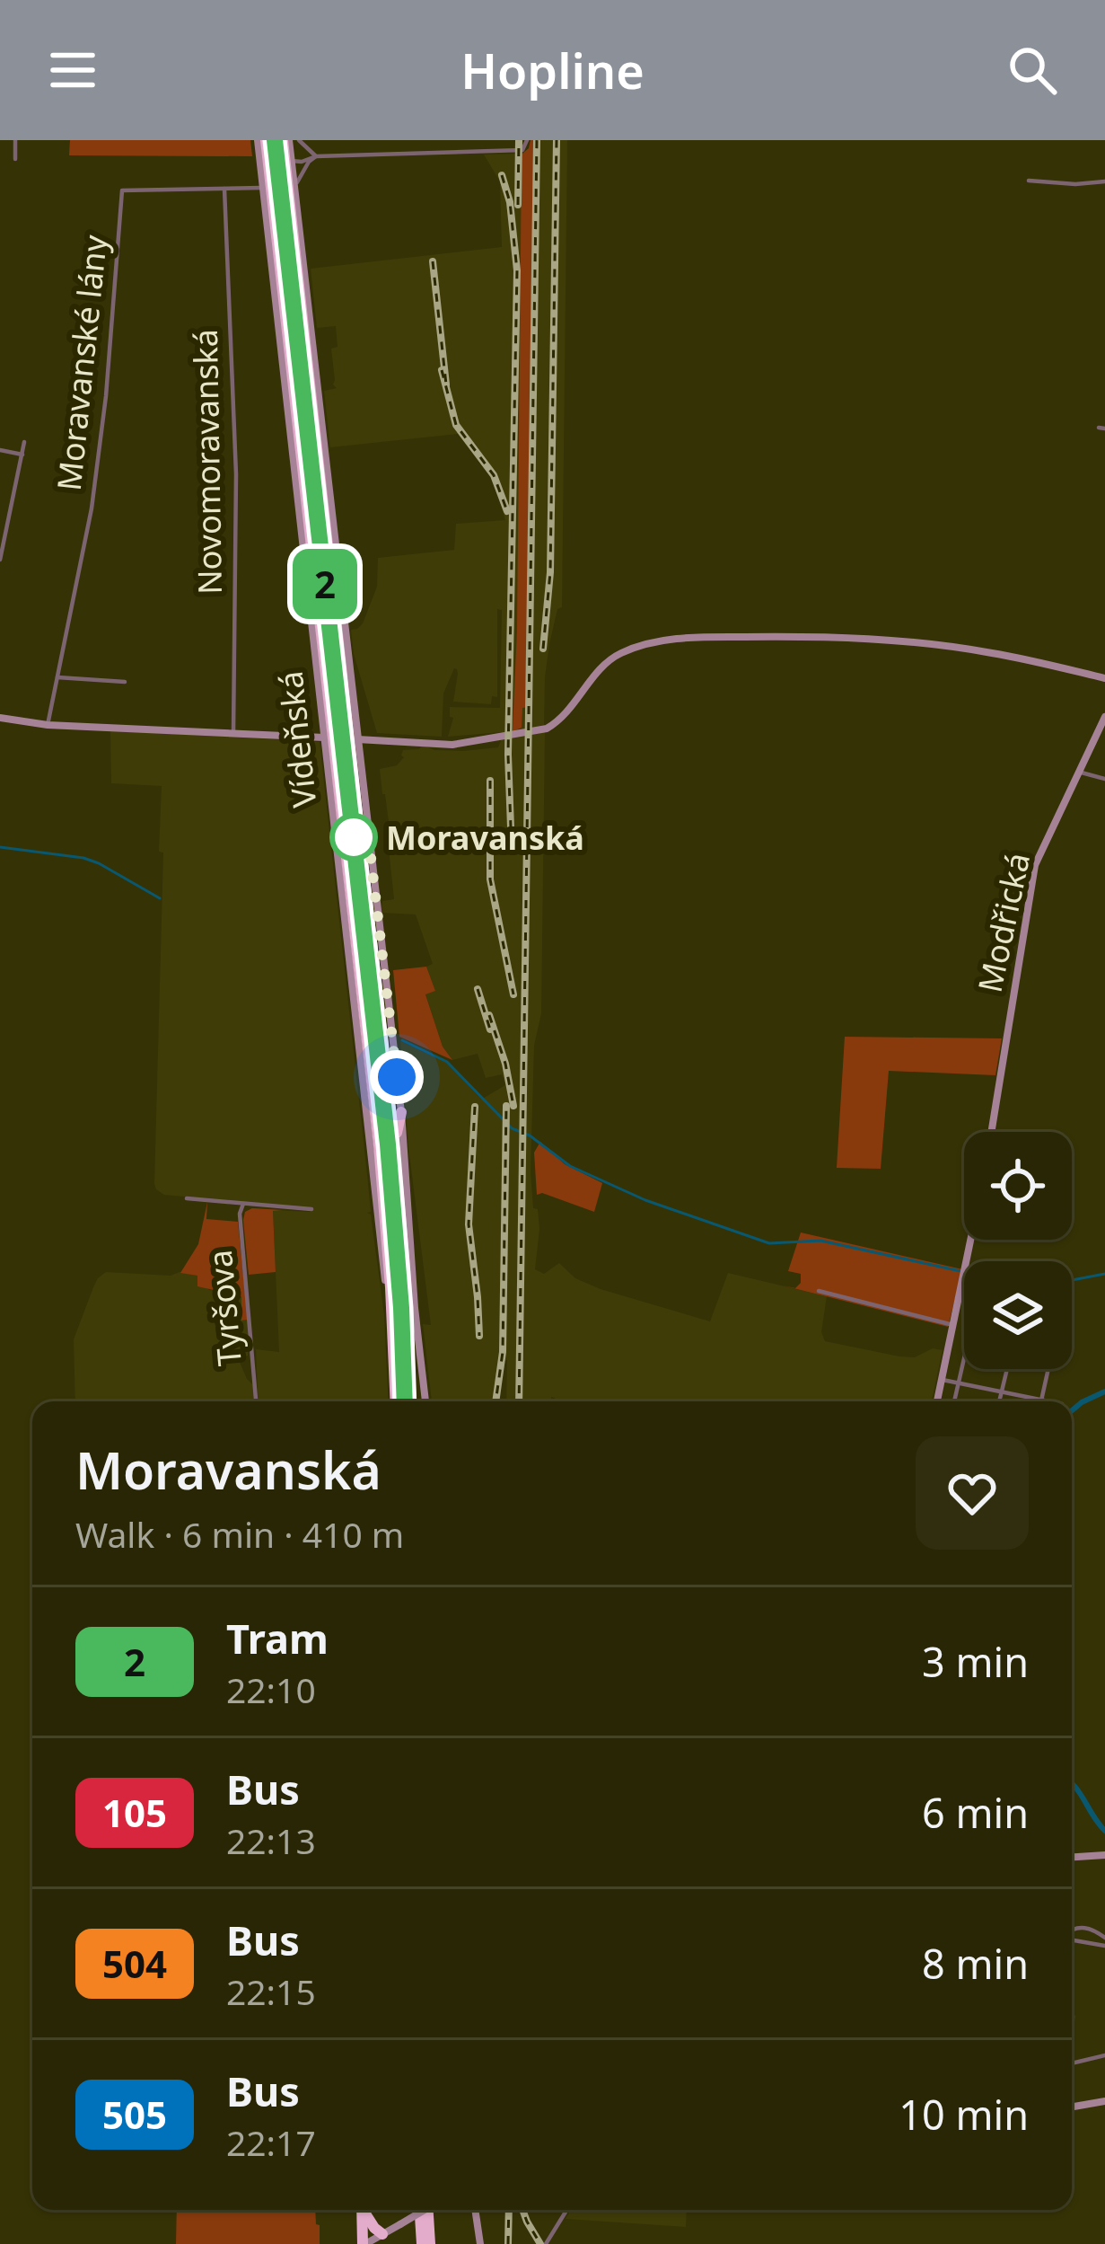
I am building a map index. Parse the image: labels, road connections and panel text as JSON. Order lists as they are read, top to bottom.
{
  "streets": {
    "highway": ["Vídeňská"],
    "street": [
      "Moravanské lány",
      "Novomoravanská",
      "Modřická",
      "Tyršova"
    ]
  },
  "crossings": [
    ["Moravanské lány", "Novomoravanská"],
    ["Moravanské lány", "Vídeňská"]
  ],
  "places": ["Moravanská"],
  "lines": ["tram line 2"],
  "page": {
    "header": "Hopline",
    "on_map": "2",
    "heading": ["Moravanská", "Walk · 6 min · 410 m"],
    "list": [
      {
        "mark": "2",
        "name": "Tram",
        "note": "22:10",
        "value": "3 min"
      },
      {
        "mark": "105",
        "name": "Bus",
        "note": "22:13",
        "value": "6 min"
      },
      {
        "mark": "504",
        "name": "Bus",
        "note": "22:15",
        "value": "8 min"
      },
      {
        "mark": "505",
        "name": "Bus",
        "note": "22:17",
        "value": "10 min"
      }
    ]
  }
}
